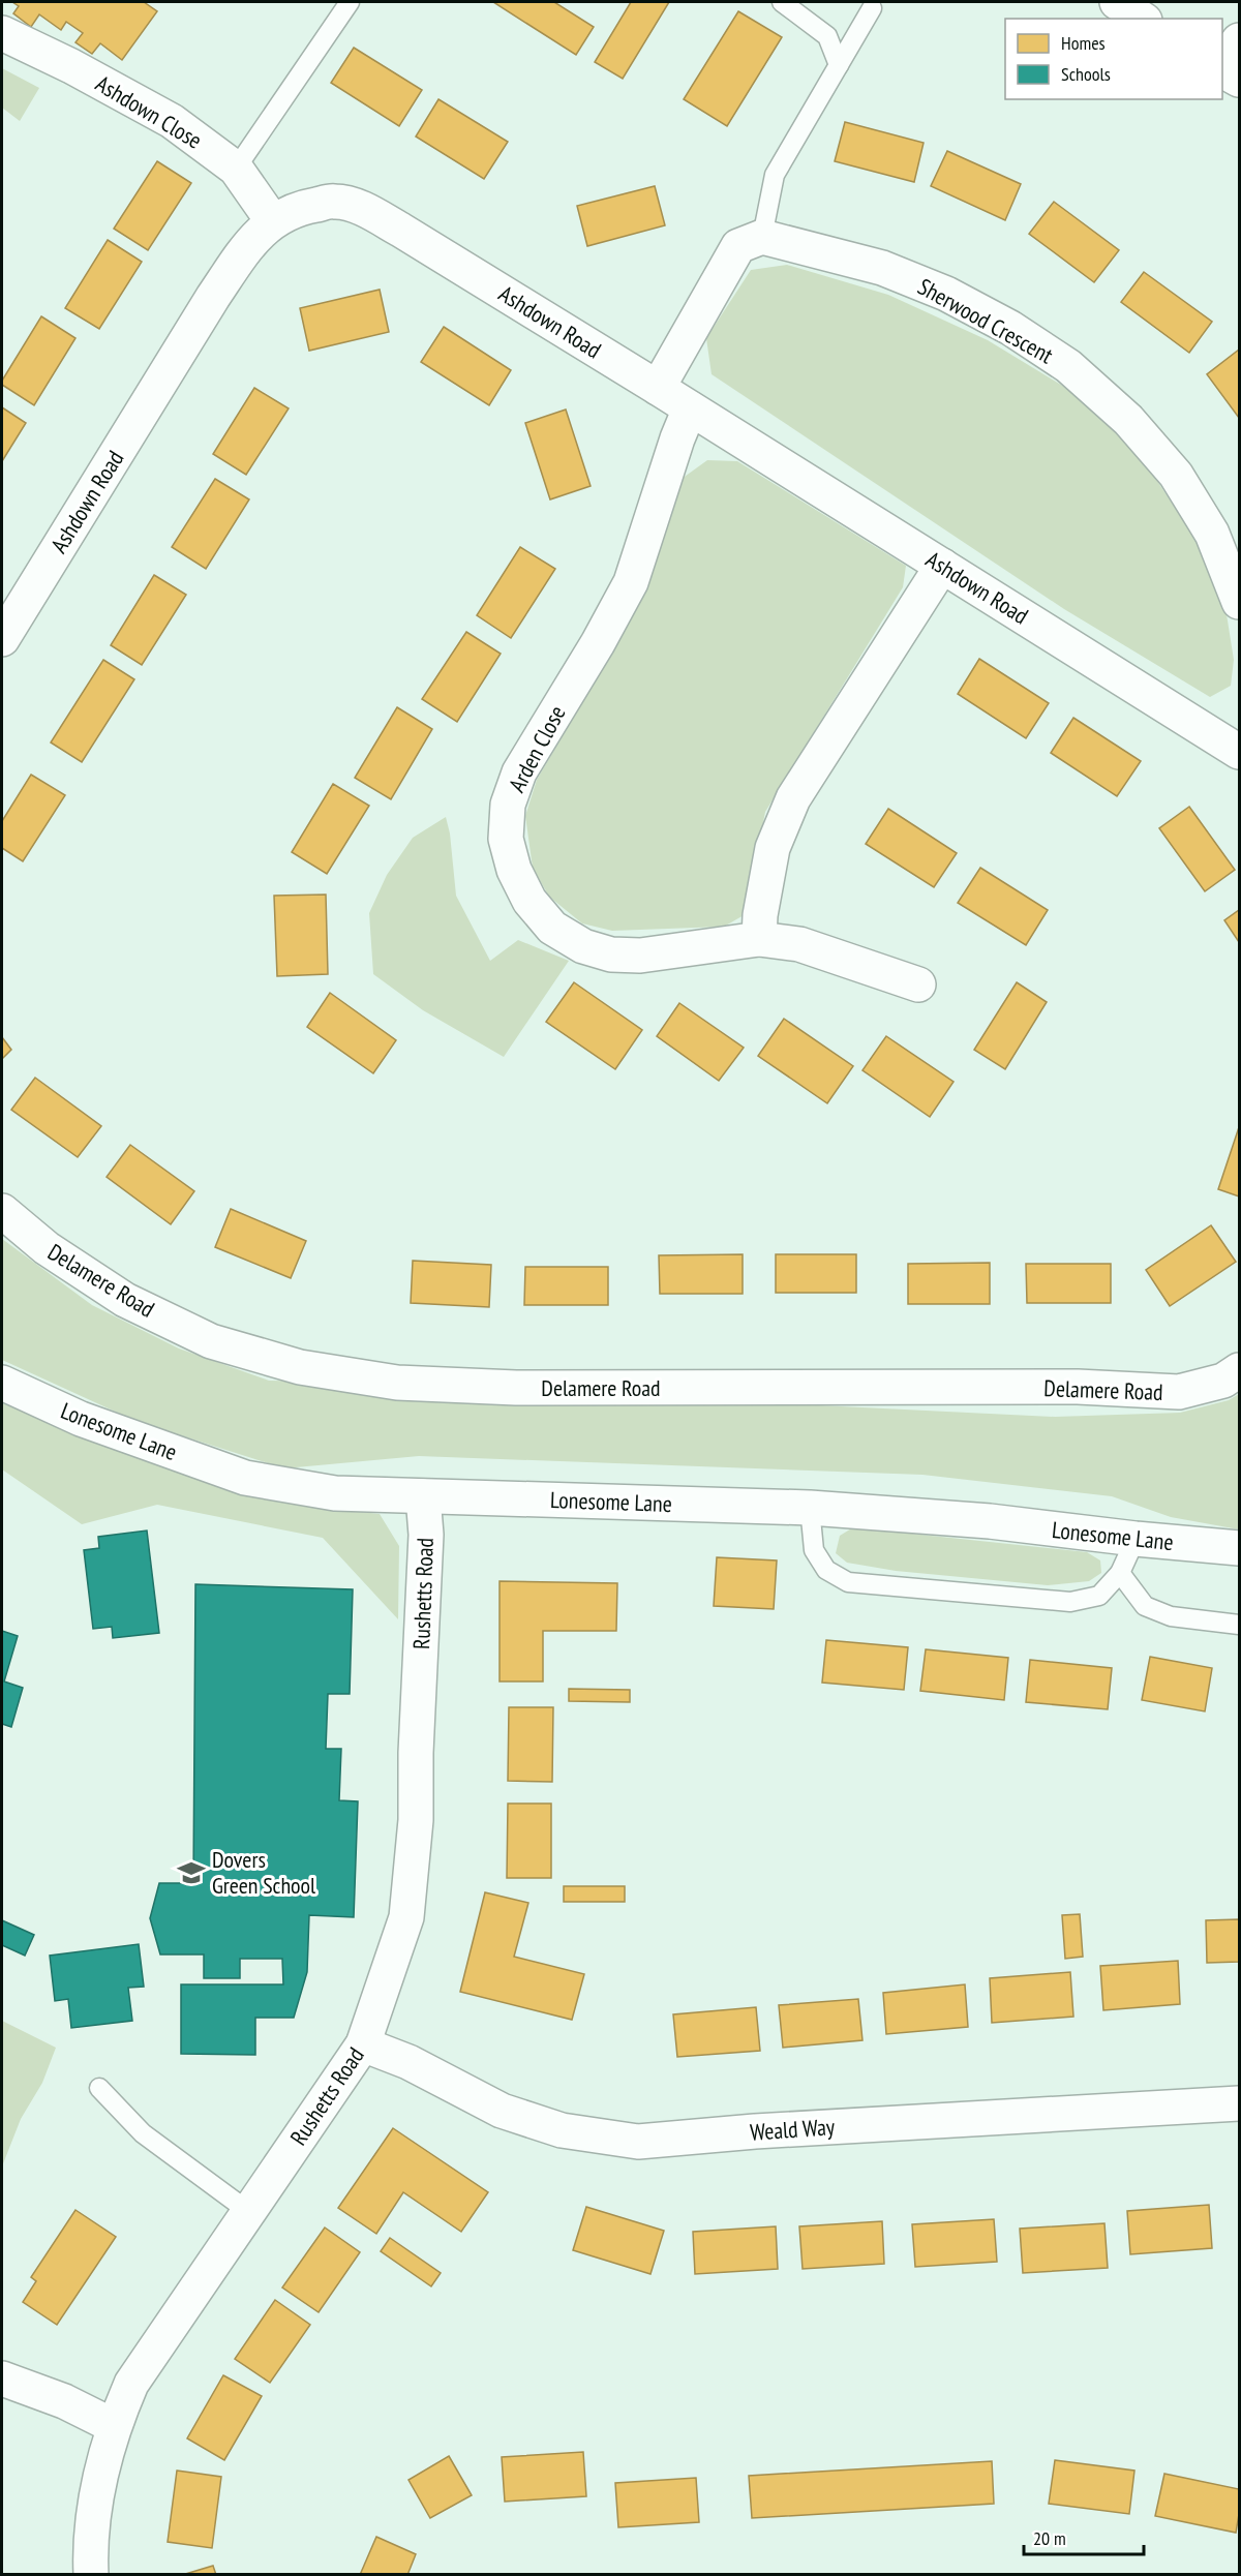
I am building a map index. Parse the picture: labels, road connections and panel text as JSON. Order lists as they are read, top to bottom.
{
  "streets": {
    "street": [
      "Ashdown Close",
      "Sherwood Crescent",
      "Ashdown Road",
      "Arden Close",
      "Delamere Road",
      "Lonesome Lane",
      "Rushetts Road",
      "Weald Way"
    ]
  },
  "crossings": [
    ["Ashdown Close", "Ashdown Road"],
    ["Ashdown Road", "Arden Close"],
    ["Lonesome Lane", "Rushetts Road"],
    ["Rushetts Road", "Weald Way"]
  ],
  "places": {
    "school or university": ["Dovers Green School"]
  },
  "legend": ["Homes", "Schools"],
  "scale_bar": "20 m"
}
